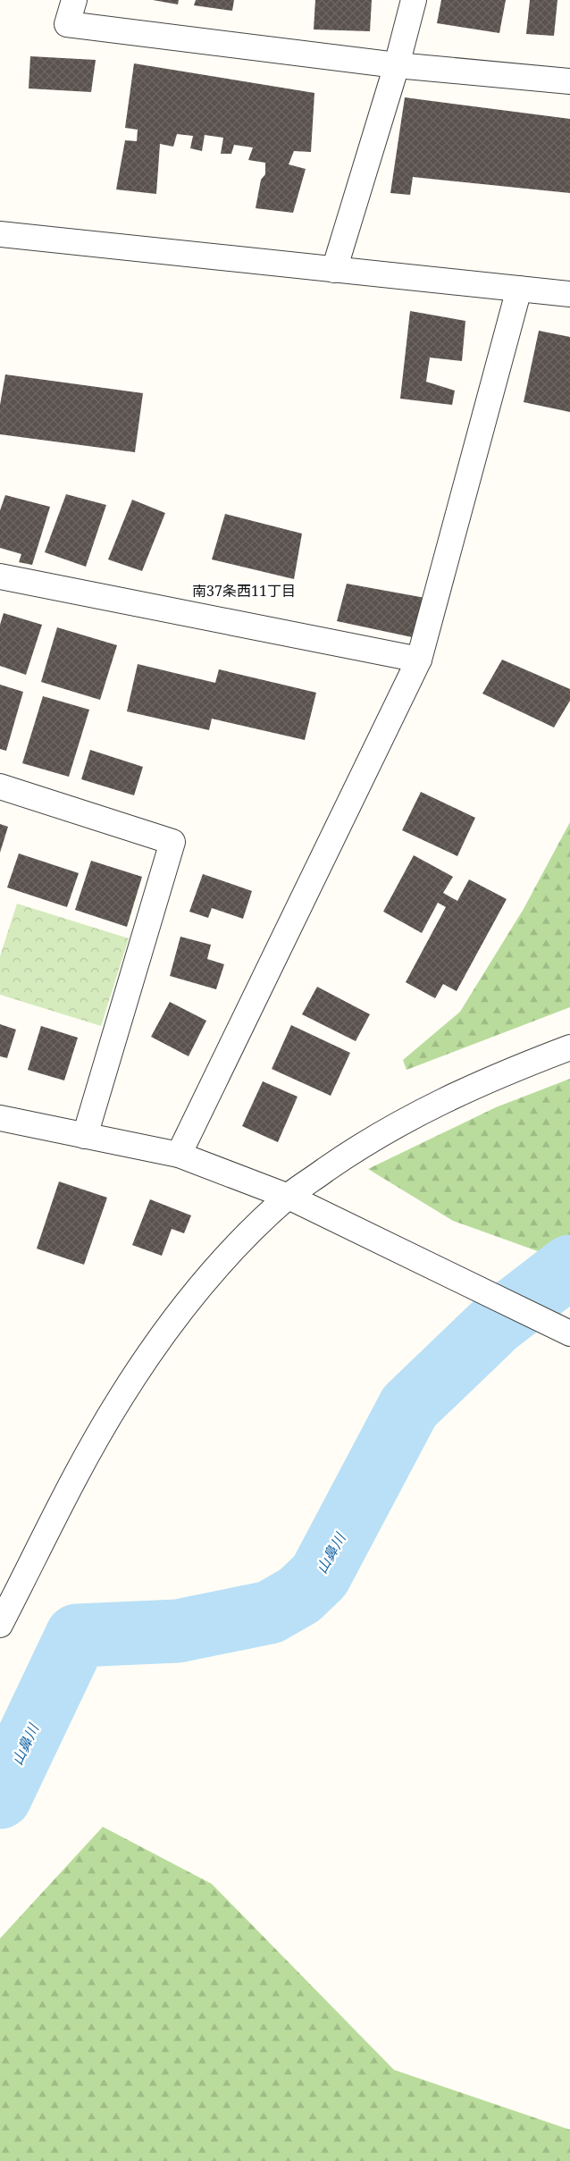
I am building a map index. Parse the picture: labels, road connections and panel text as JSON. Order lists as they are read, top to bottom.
{
  "districts": ["南37条西11丁目"],
  "water": ["山鼻川"]
}
